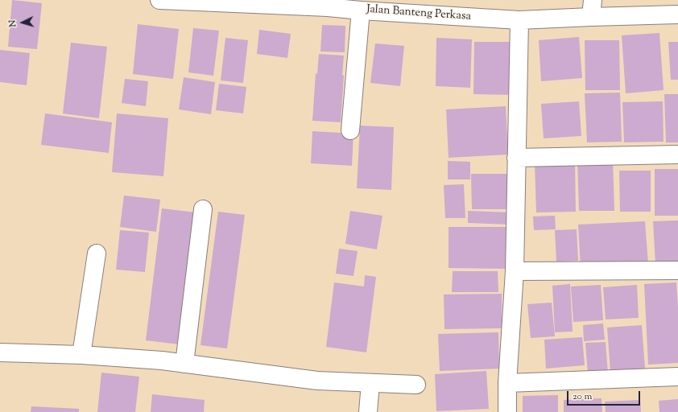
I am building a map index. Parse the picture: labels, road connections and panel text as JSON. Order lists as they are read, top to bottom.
{
  "streets": {
    "street": ["Jalan Banteng Perkasa"]
  },
  "scale_bar": "20 m",
  "north": "left"
}
